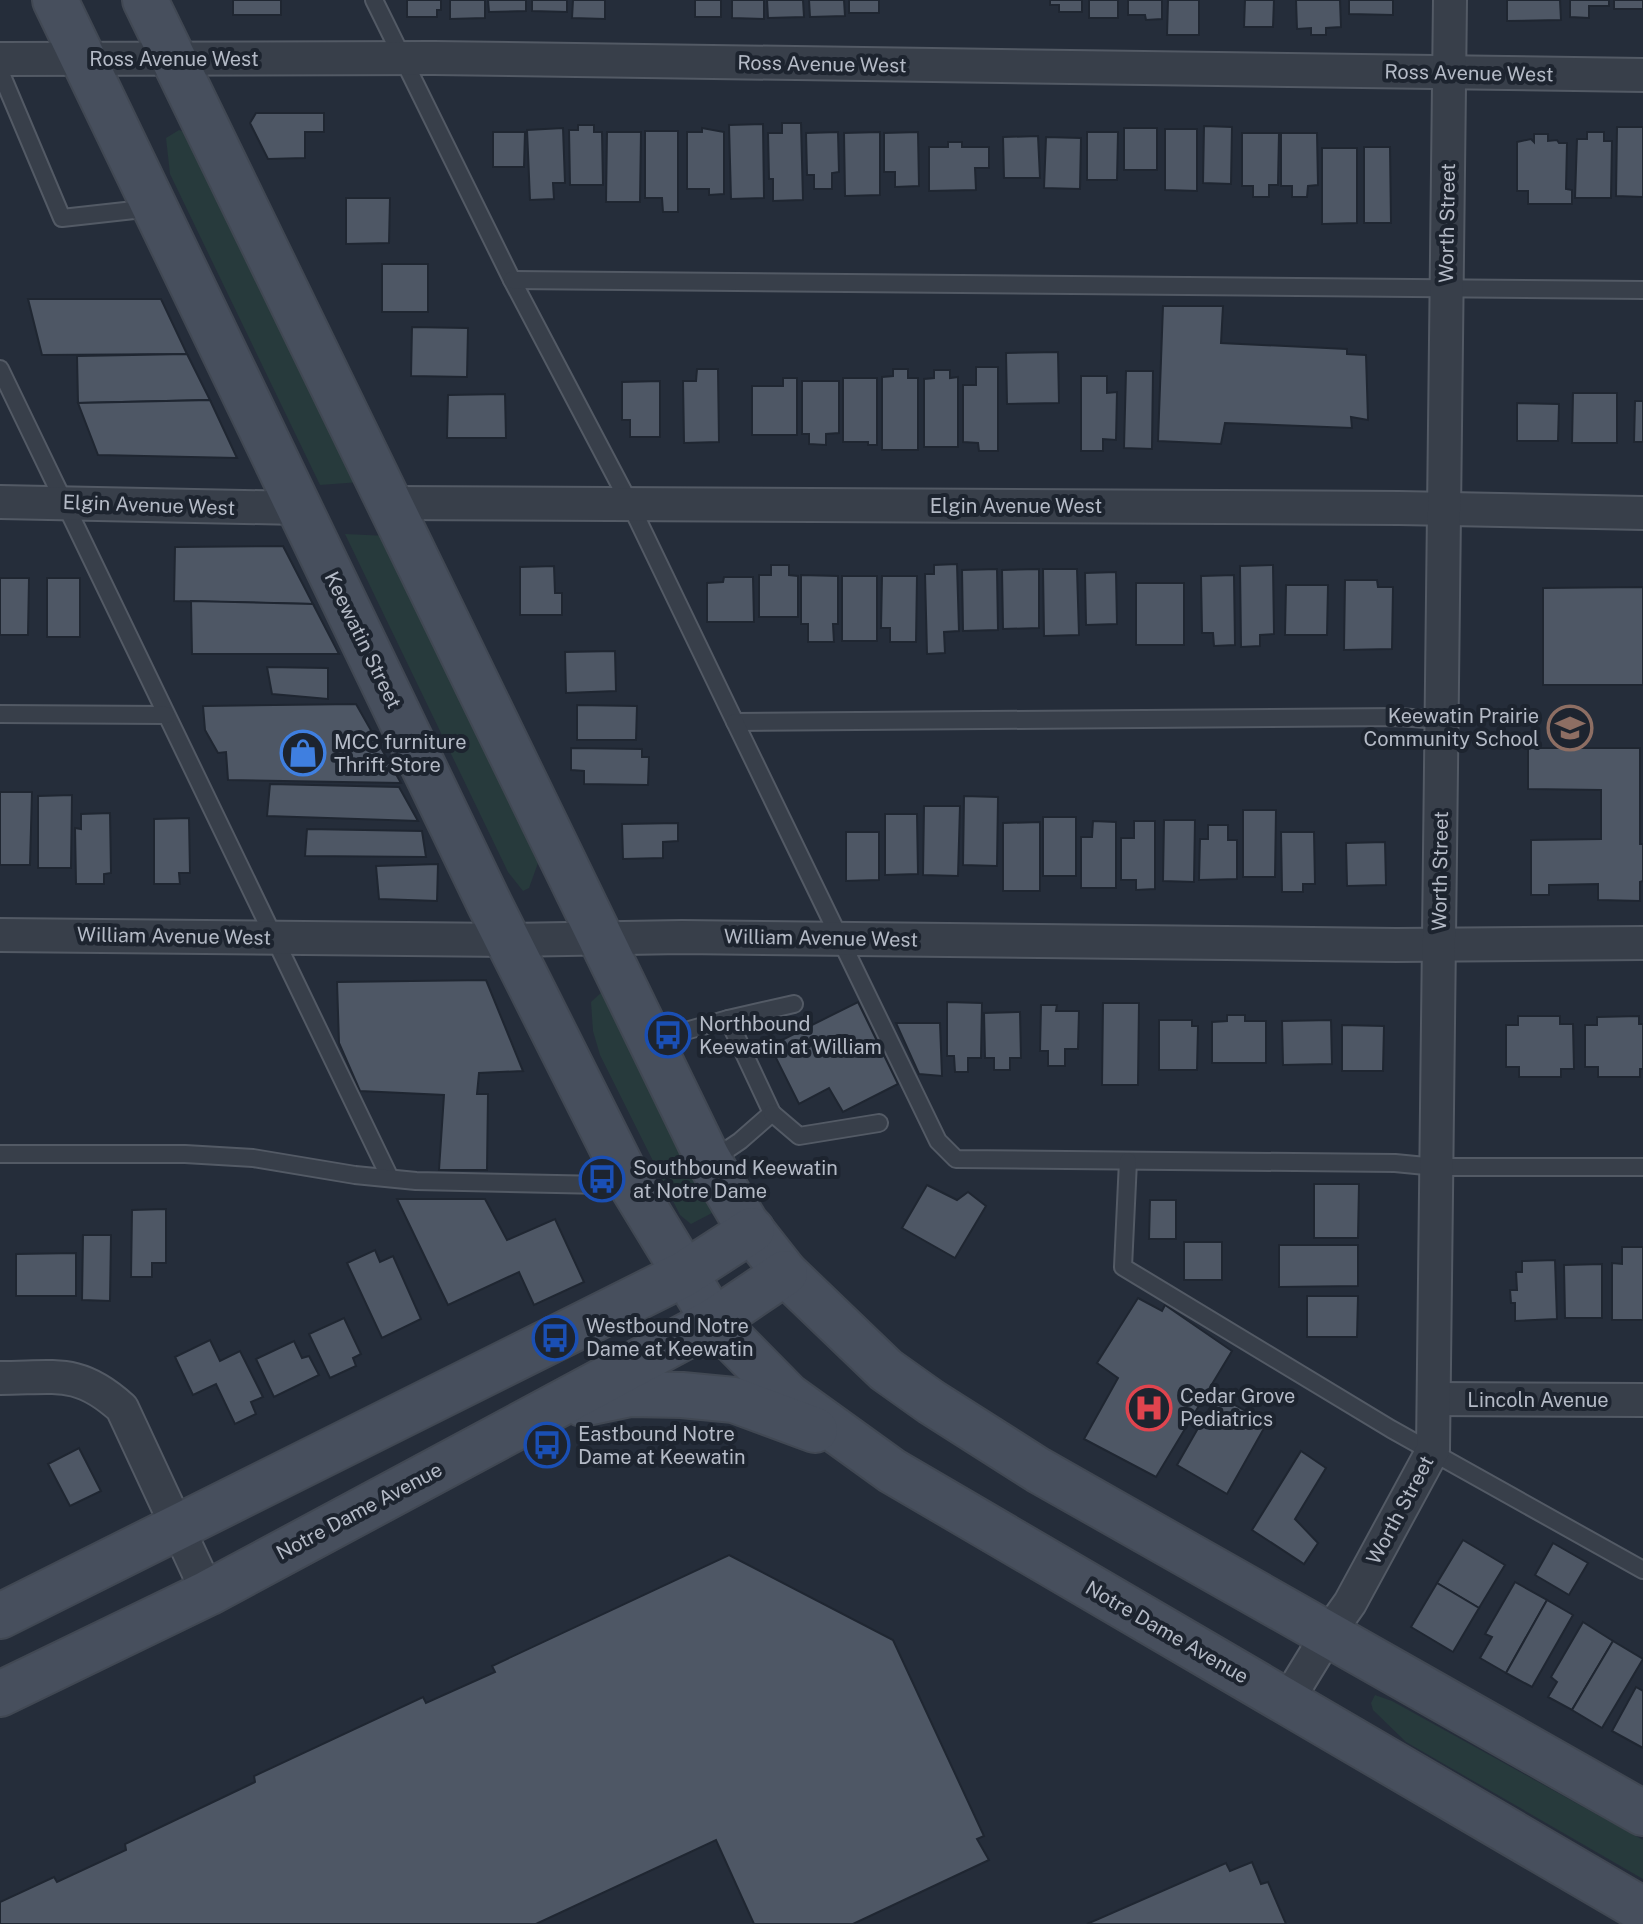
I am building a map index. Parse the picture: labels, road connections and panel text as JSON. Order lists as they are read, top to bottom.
{
  "streets": {
    "main road": ["Keewatin Street", "Notre Dame Avenue"],
    "street": [
      "Ross Avenue West",
      "Worth Street",
      "Elgin Avenue West",
      "William Avenue West",
      "Lincoln Avenue"
    ]
  },
  "crossings": [
    ["Ross Avenue West", "Worth Street"],
    ["Ross Avenue West", "Keewatin Street"],
    ["Worth Street", "Elgin Avenue West"],
    ["Worth Street", "William Avenue West"],
    ["Worth Street", "Lincoln Avenue"],
    ["Worth Street", "Notre Dame Avenue"],
    ["Elgin Avenue West", "Keewatin Street"],
    ["Keewatin Street", "William Avenue West"],
    ["Keewatin Street", "Notre Dame Avenue"]
  ],
  "places": {
    "school or university": ["Keewatin Prairie Community School"],
    "shop": ["MCC furniture Thrift Store"],
    "bus stop": [
      "Northbound Keewatin at William",
      "Southbound Keewatin at Notre Dame",
      "Westbound Notre Dame at Keewatin",
      "Eastbound Notre Dame at Keewatin"
    ],
    "hospital": ["Cedar Grove Pediatrics"]
  }
}
